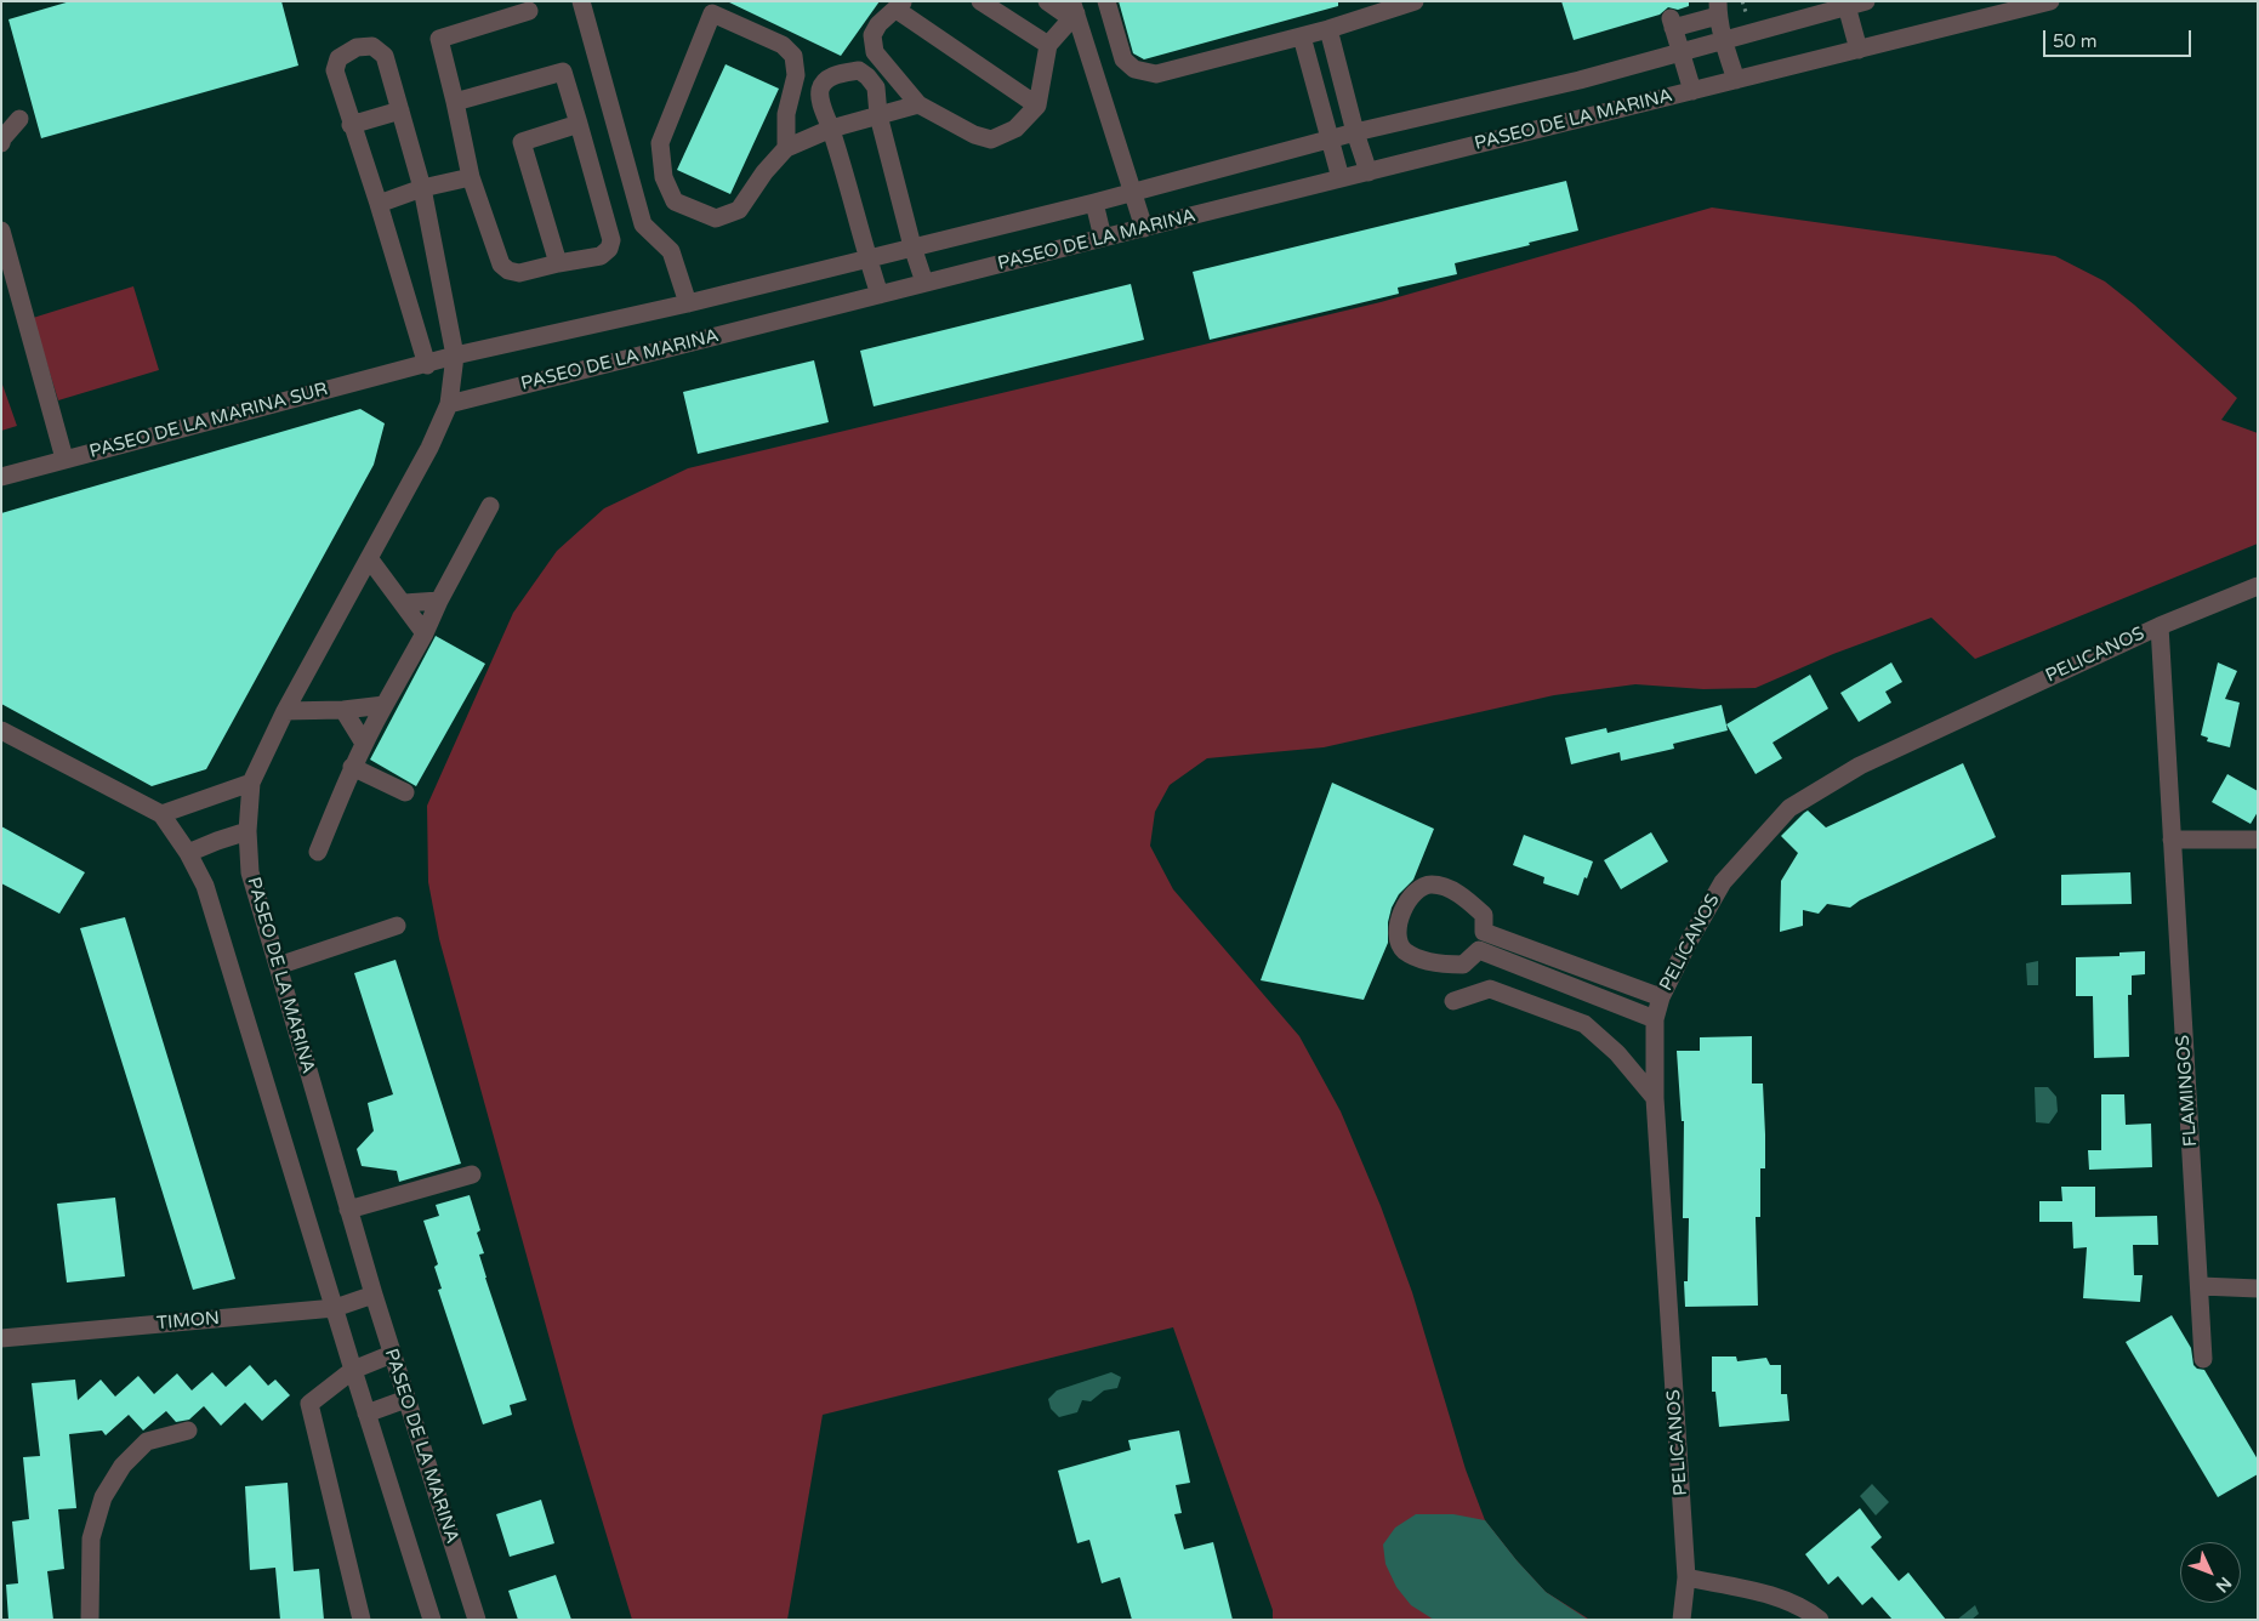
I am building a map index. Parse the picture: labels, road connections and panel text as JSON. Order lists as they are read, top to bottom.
{
  "streets": {
    "street": [
      "PASEO DE LA MARINA",
      "PASEO DE LA MARINA SUR",
      "PELICANOS",
      "FLAMINGOS",
      "TIMON"
    ]
  },
  "crossings": [
    ["PASEO DE LA MARINA", "PASEO DE LA MARINA SUR"],
    ["PASEO DE LA MARINA", "TIMON"],
    ["PELICANOS", "FLAMINGOS"]
  ],
  "scale_bar": "50 m",
  "north": "bottom right"
}
